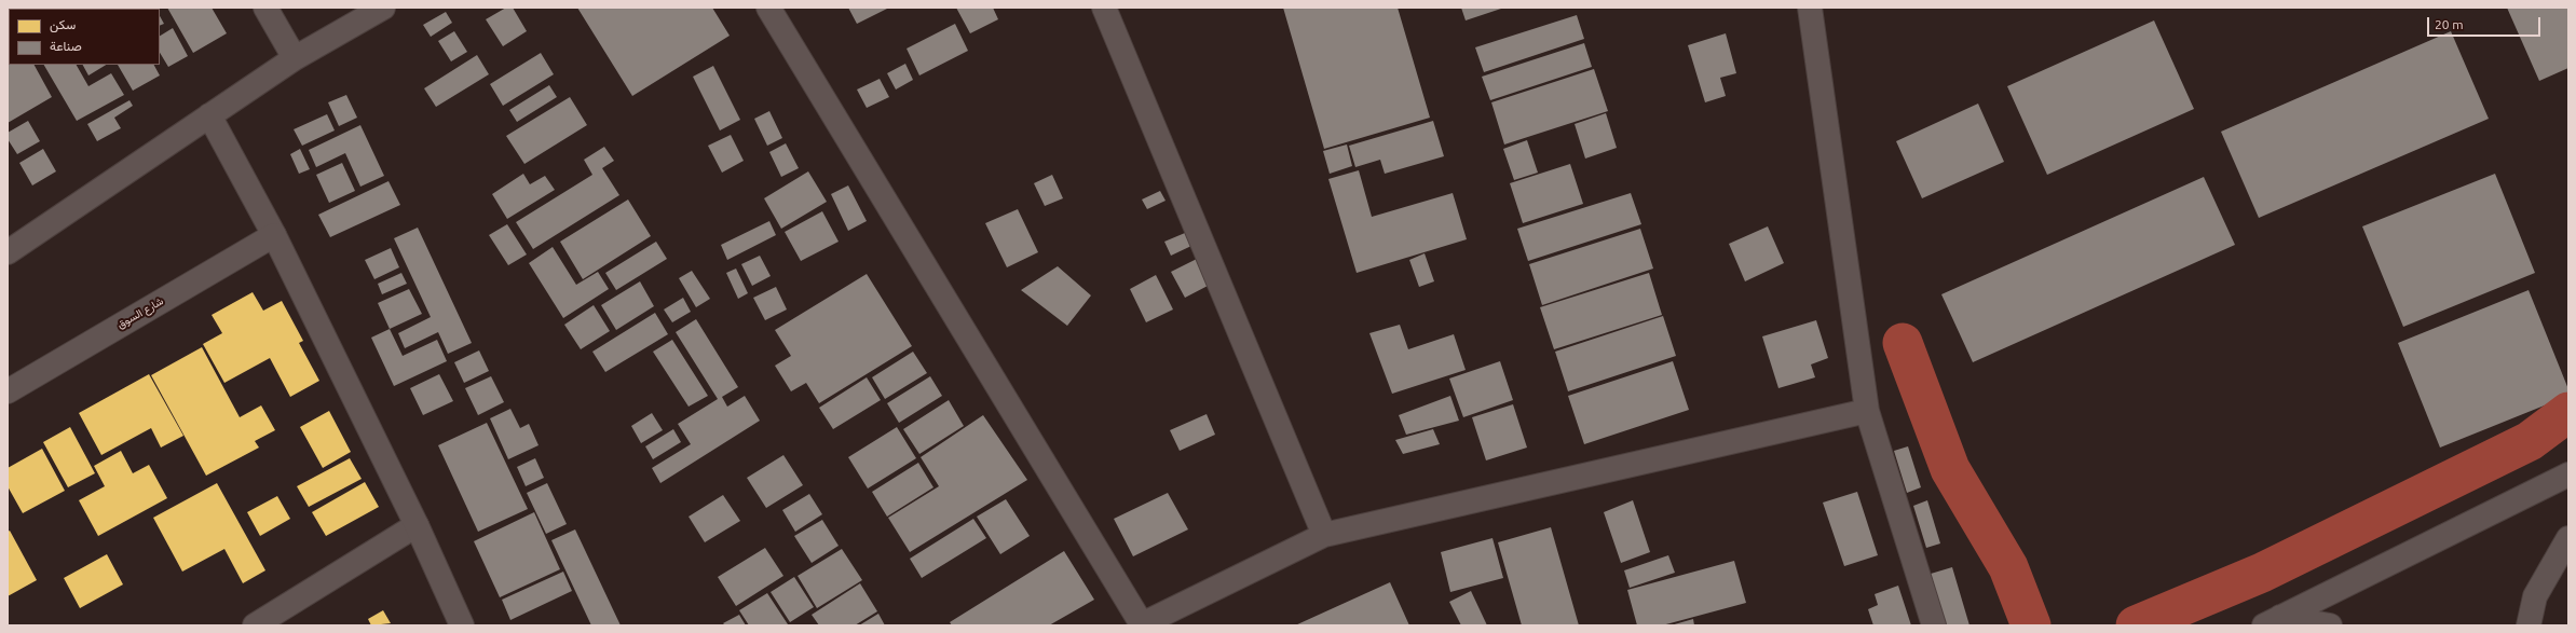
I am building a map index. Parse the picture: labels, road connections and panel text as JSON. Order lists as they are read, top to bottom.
{
  "streets": {
    "street": ["شارع السوق"]
  },
  "legend": ["سكن", "صناعة"],
  "scale_bar": "20 m"
}
